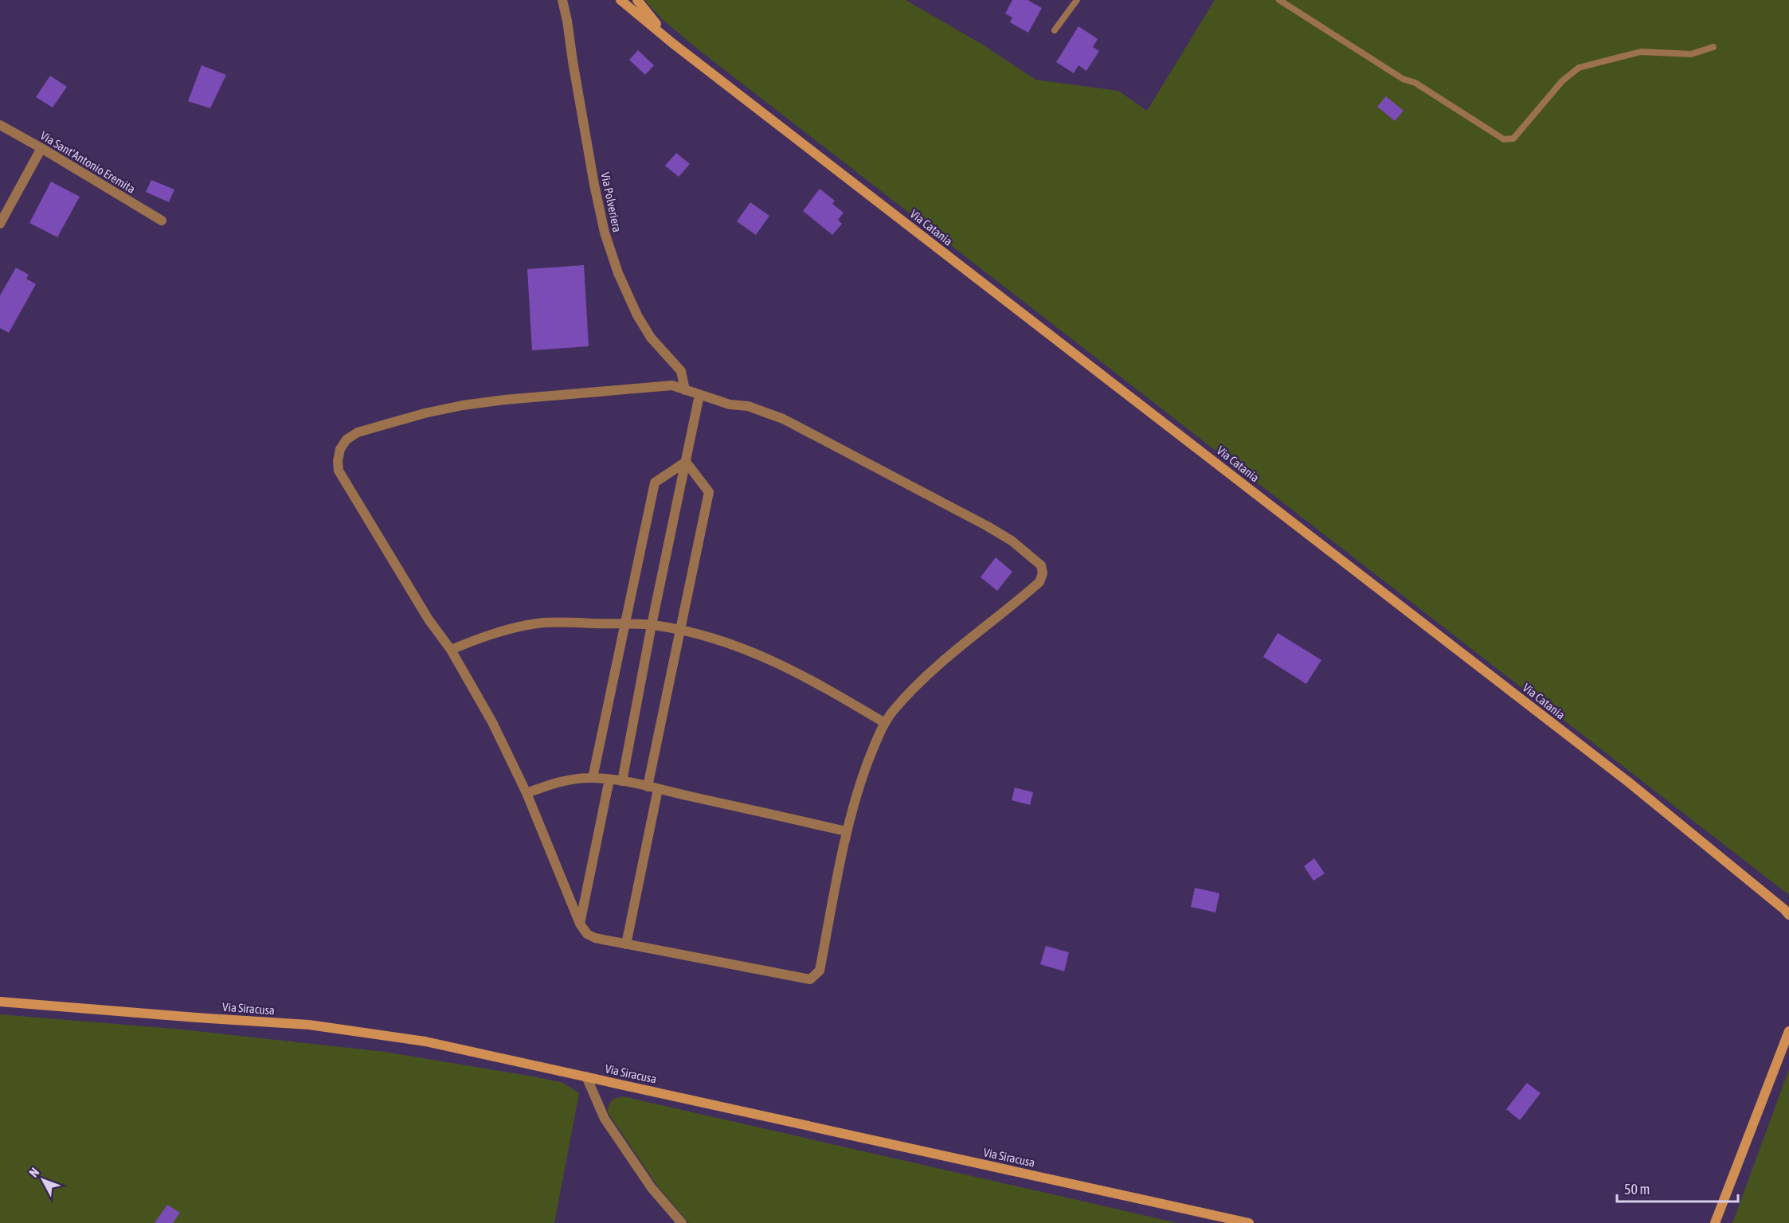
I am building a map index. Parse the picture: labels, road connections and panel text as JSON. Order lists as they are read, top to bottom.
{
  "streets": {
    "street": [
      "Via Sant'Antonio Eremita",
      "Via Polveriera",
      "Via Catania",
      "Via Siracusa"
    ]
  },
  "scale_bar": "50 m",
  "north": "top left"
}
